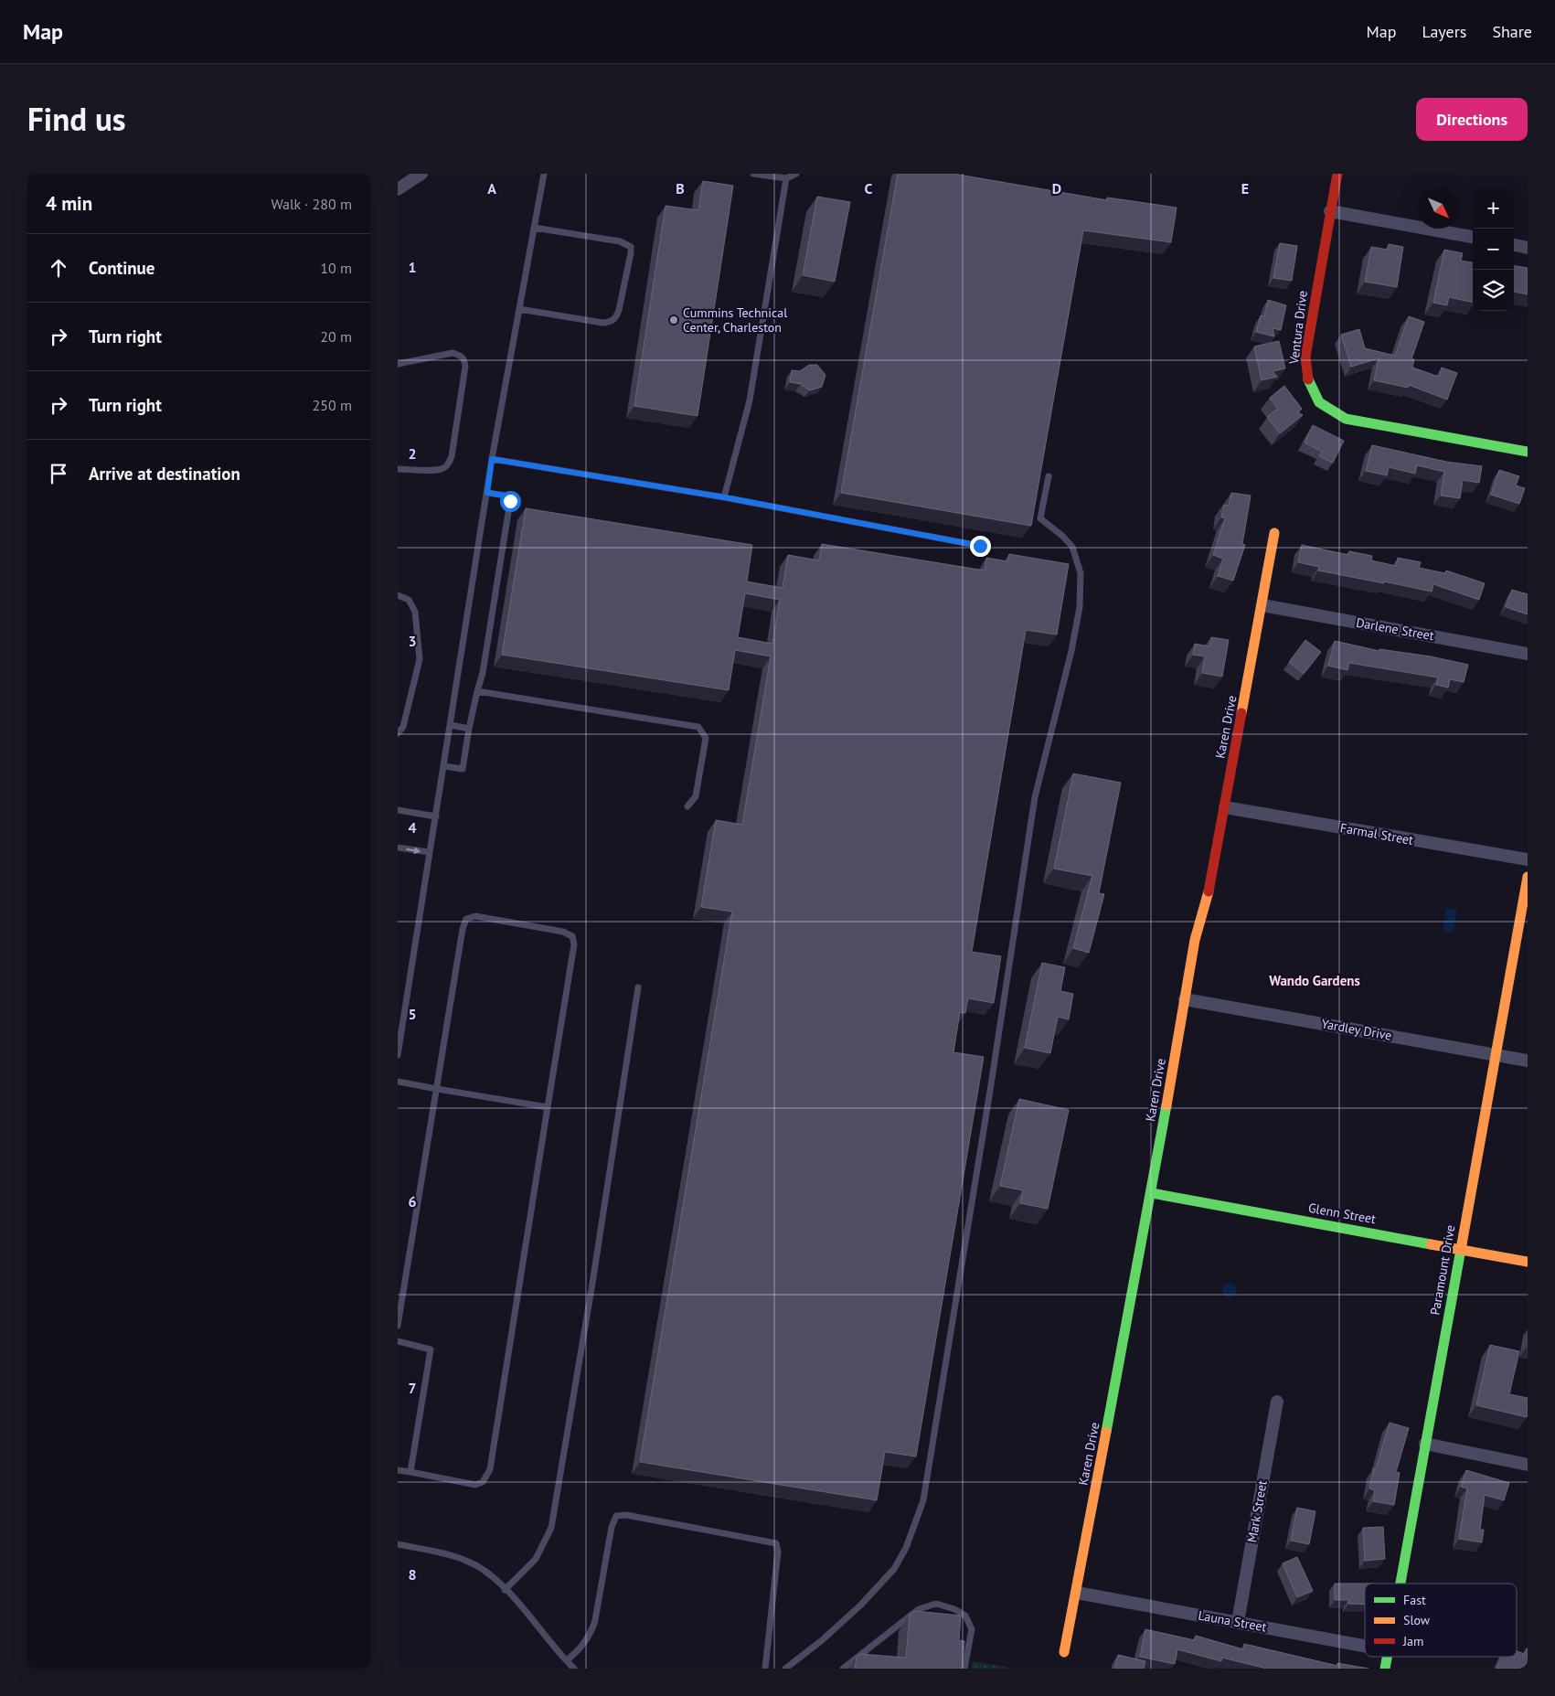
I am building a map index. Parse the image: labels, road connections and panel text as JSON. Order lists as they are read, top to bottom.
{
  "streets": {
    "street": [
      "Ventura Drive",
      "Darlene Street",
      "Karen Drive",
      "Farmal Street",
      "Yardley Drive",
      "Glenn Street",
      "Paramount Drive",
      "Mark Street",
      "Launa Street"
    ]
  },
  "crossings": [
    ["Darlene Street", "Karen Drive"],
    ["Karen Drive", "Farmal Street"],
    ["Karen Drive", "Yardley Drive"],
    ["Karen Drive", "Glenn Street"],
    ["Karen Drive", "Launa Street"],
    ["Yardley Drive", "Paramount Drive"],
    ["Glenn Street", "Paramount Drive"],
    ["Mark Street", "Launa Street"]
  ],
  "districts": ["Wando Gardens"],
  "places": ["Cummins Technical Center, Charleston"],
  "legend": ["Fast", "Slow", "Jam"],
  "north": "bottom right",
  "page": {
    "header": "Map",
    "nav": ["Map", "Layers", "Share"],
    "title": "Find us",
    "buttons": "Directions",
    "heading": ["4 min", "Walk · 280 m"],
    "map_buttons": ["+", "−"],
    "list": [
      ["Continue", "10 m"],
      ["Turn right", "20 m"],
      ["Turn right", "250 m"],
      "Arrive at destination"
    ]
  },
  "grid": {
    "columns": [
      "A",
      "B",
      "C",
      "D",
      "E"
    ],
    "rows": [
      "1",
      "2",
      "3",
      "4",
      "5",
      "6",
      "7",
      "8"
    ]
  }
}
